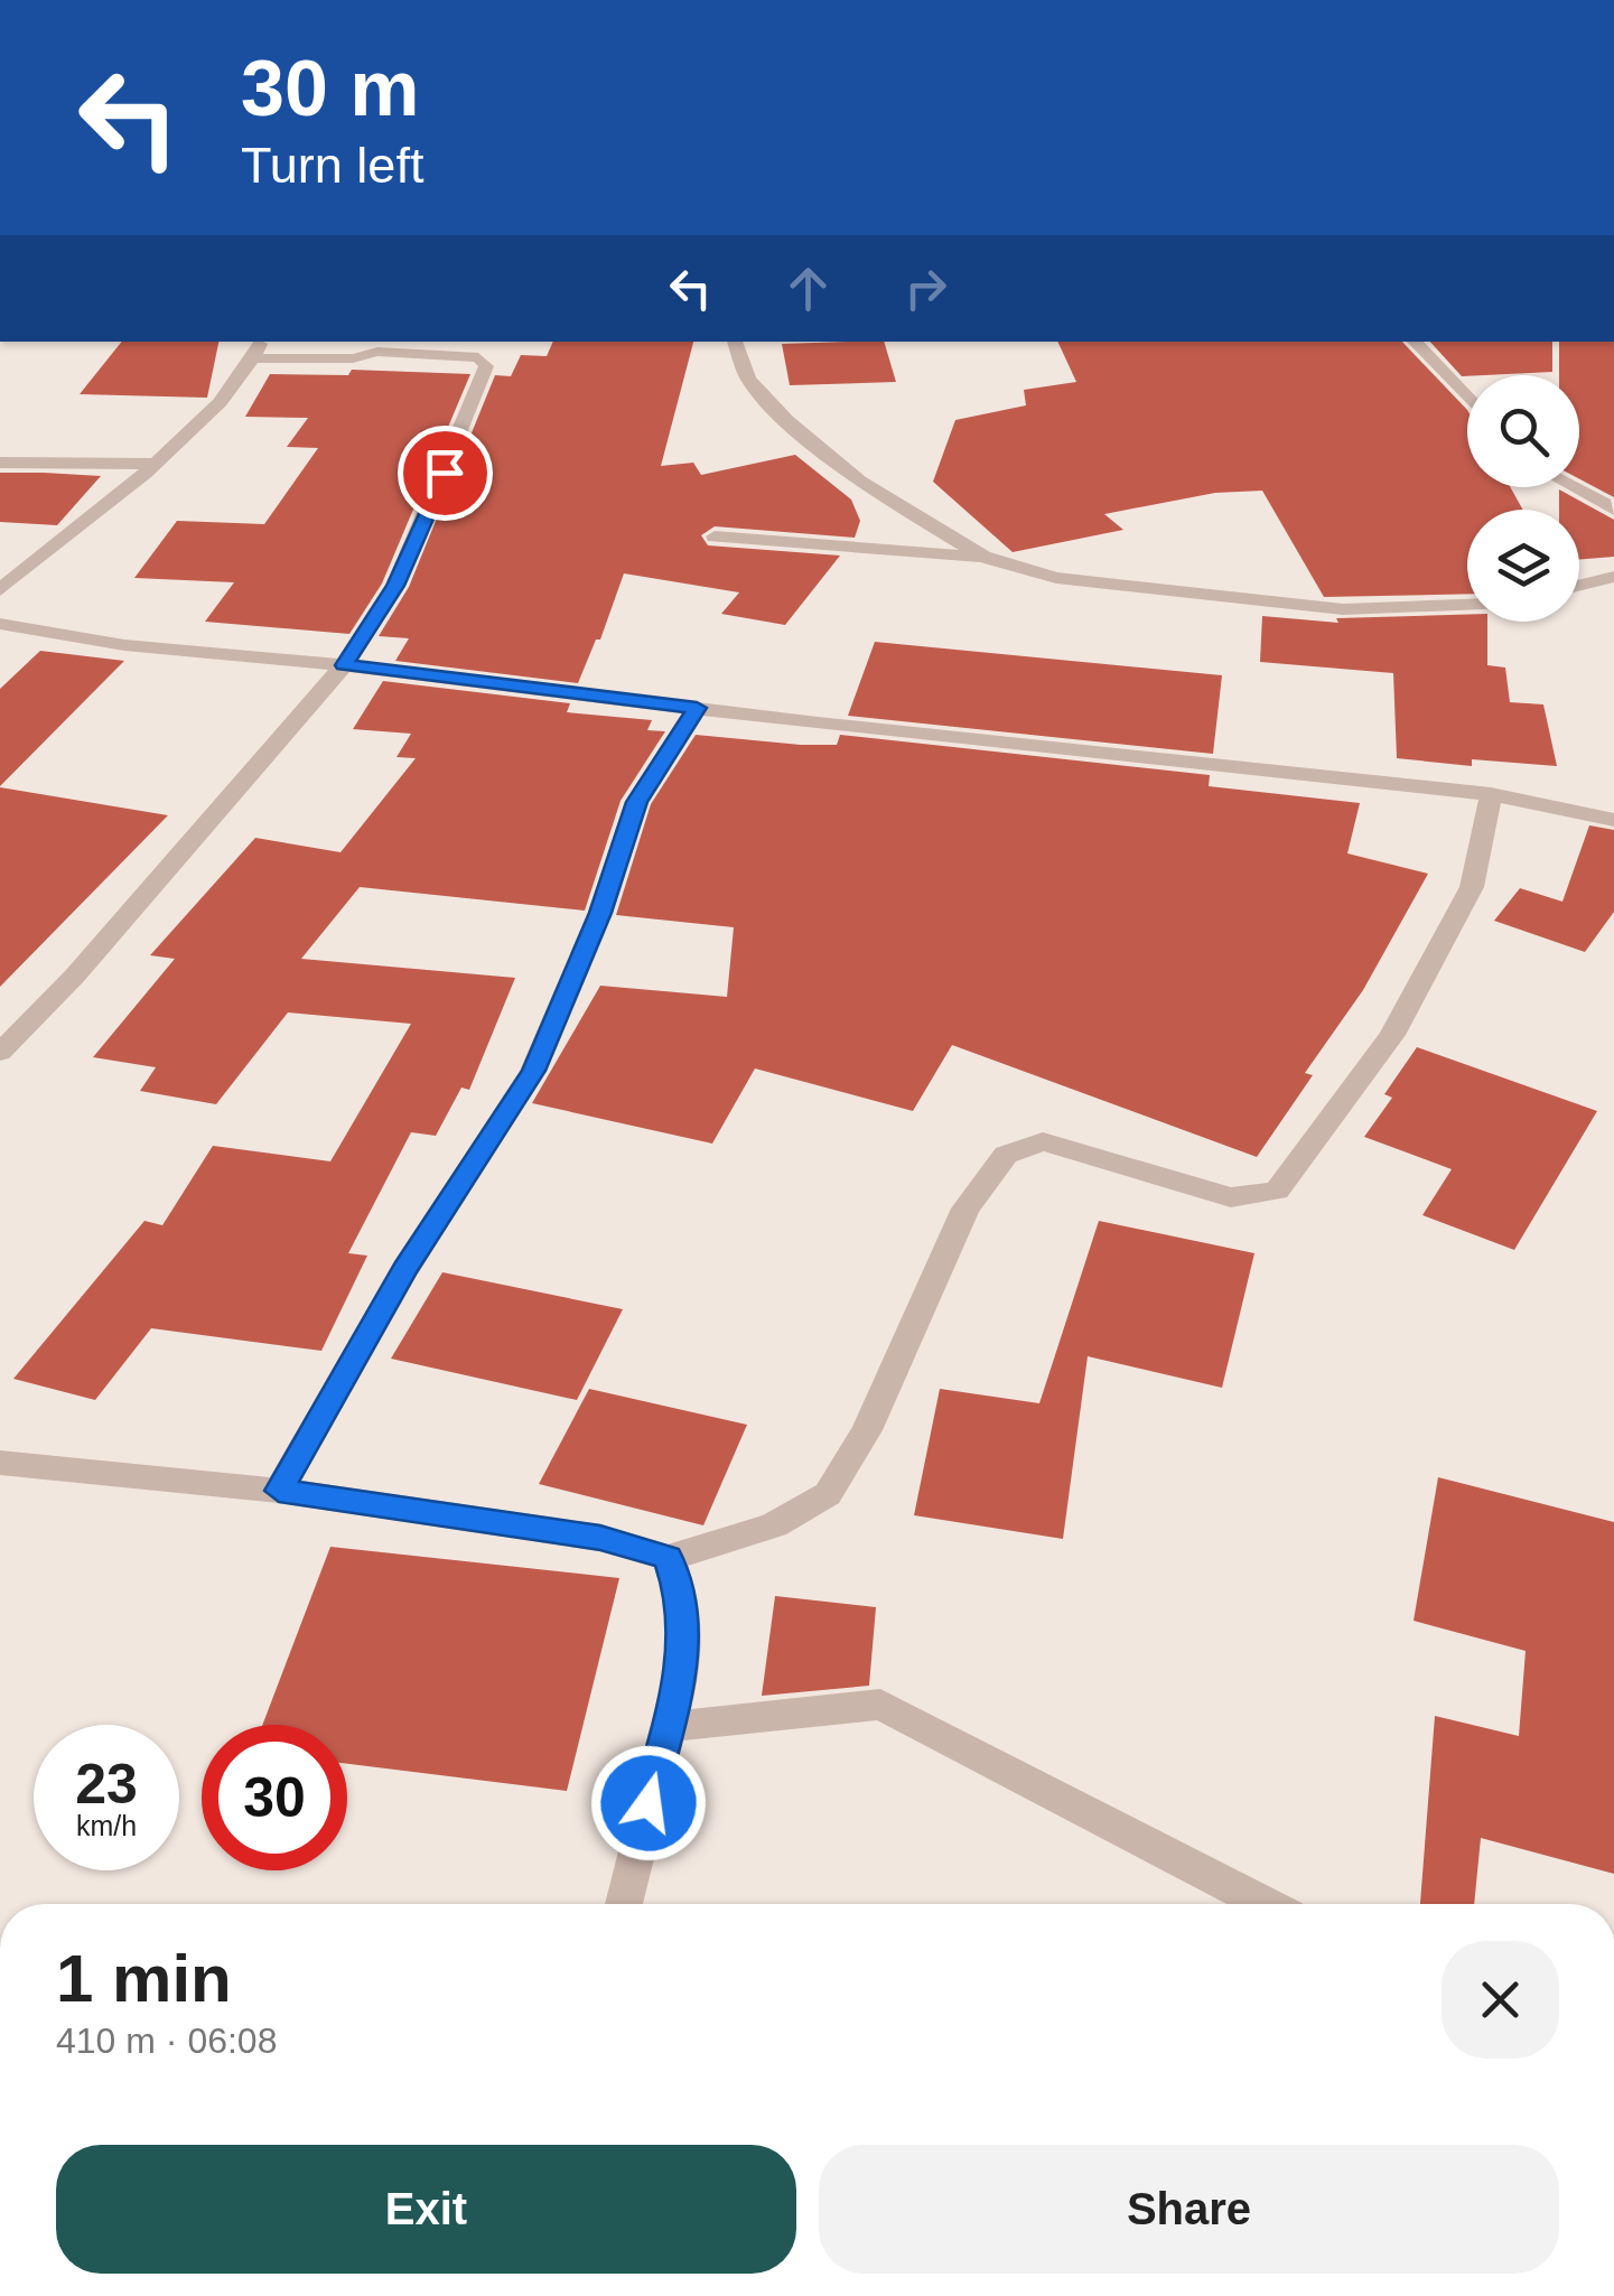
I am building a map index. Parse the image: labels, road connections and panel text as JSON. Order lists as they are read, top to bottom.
{
  "page": {
    "turn": ["30 m", "Turn left"],
    "speed": "23 km/h",
    "limit": "30",
    "heading": ["1 min", "410 m · 06:08"],
    "buttons": ["Exit", "Share"]
  }
}
